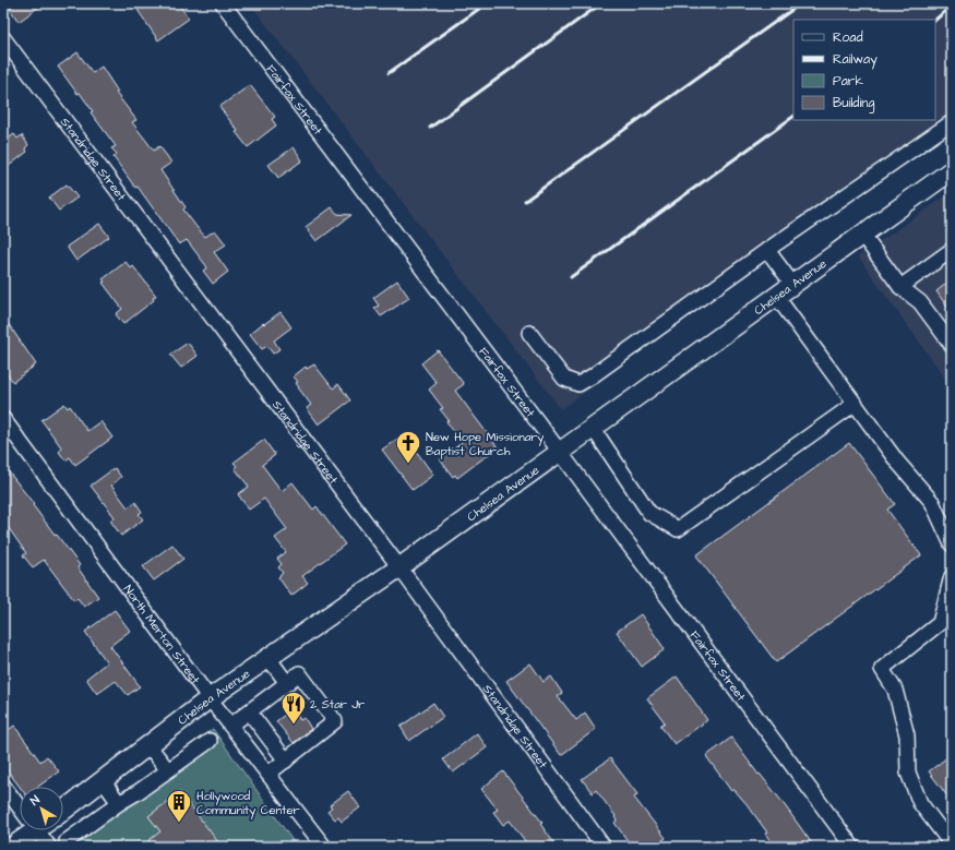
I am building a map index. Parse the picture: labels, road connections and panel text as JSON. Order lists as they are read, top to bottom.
{
  "streets": {
    "main road": ["Chelsea Avenue"],
    "street": ["Fairfax Street", "Standridge Street", "North Merton Street"]
  },
  "crossings": [
    ["Fairfax Street", "Chelsea Avenue"],
    ["Standridge Street", "Chelsea Avenue"],
    ["Chelsea Avenue", "North Merton Street"]
  ],
  "places": {
    "church": ["New Hope Missionary Baptist Church"],
    "restaurant": ["2 Star Jr"],
    "building": ["Hollywood Community Center"]
  },
  "legend": [
    "Road",
    "Railway",
    "Park",
    "Building"
  ],
  "north": "top left"
}
